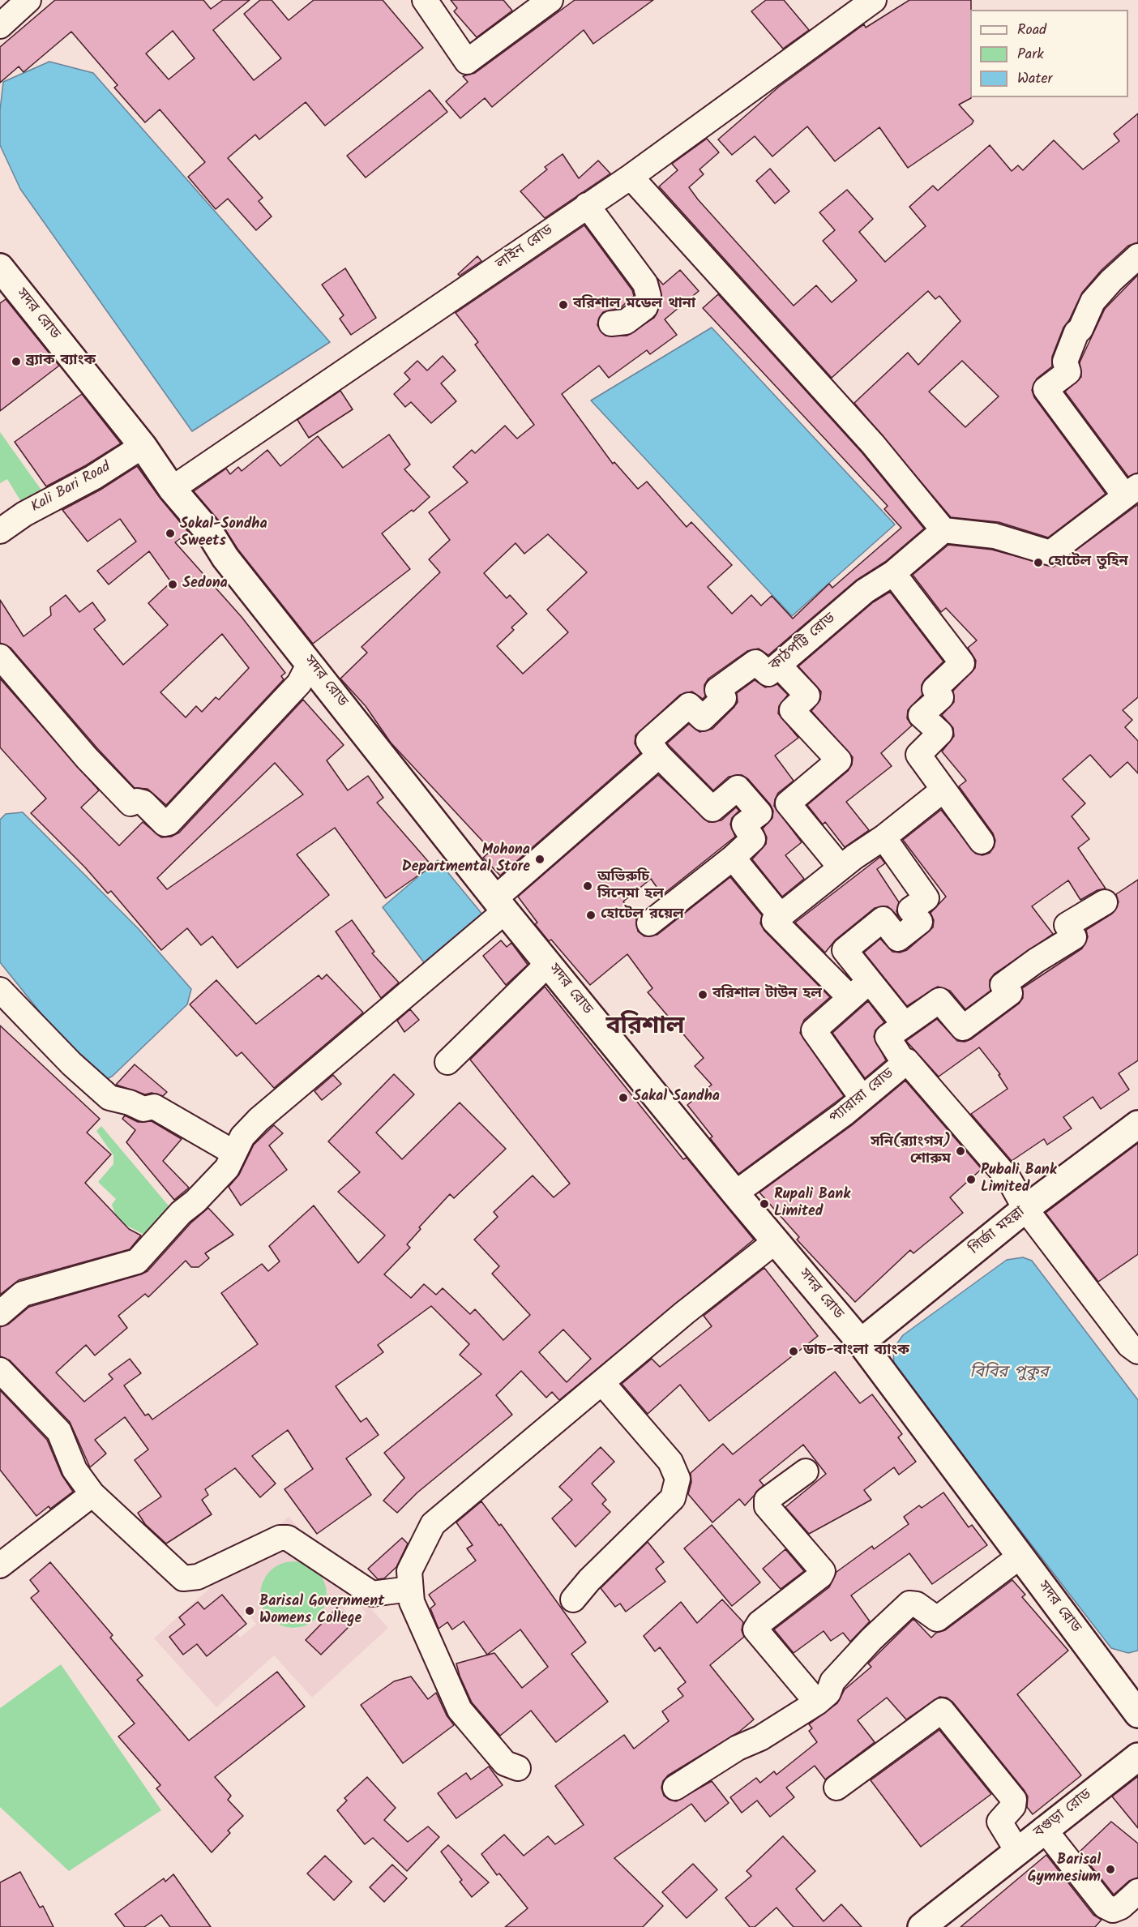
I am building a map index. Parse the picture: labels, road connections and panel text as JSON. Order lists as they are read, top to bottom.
{
  "streets": {
    "main road": ["সদর রোড", "গির্জা মহল্লা", "বগুড়া রোড"],
    "street": [
      "লাইন রোড",
      "Kali Bari Road",
      "কাঠপট্টি রোড",
      "প্যারারা রোড"
    ]
  },
  "crossings": [
    ["লাইন রোড", "সদর রোড"],
    ["সদর রোড", "Kali Bari Road"],
    ["সদর রোড", "প্যারারা রোড"],
    ["সদর রোড", "গির্জা মহল্লা"],
    ["প্যারারা রোড", "গির্জা মহল্লা"]
  ],
  "districts": ["বরিশাল"],
  "water": ["বিবির পুকুর"],
  "places": [
    "বরিশাল মডেল থানা",
    "ব্র্যাক ব্যাংক",
    "Sokal-Sondha Sweets",
    "হোটেল তুহিন",
    "Sedona",
    "Mohona Departmental Store",
    "অভিরুচি সিনেমা হল",
    "হোটেল রয়েল",
    "বরিশাল টাউন হল",
    "Sakal Sandha",
    "সনি(র‌্যাংগস) শোরুম",
    "Pubali Bank Limited",
    "Rupali Bank Limited",
    "ডাচ-বাংলা ব্যাংক",
    "Barisal Government Womens College",
    "Barisal Gymnesium"
  ],
  "legend": ["Road", "Park", "Water"]
}
